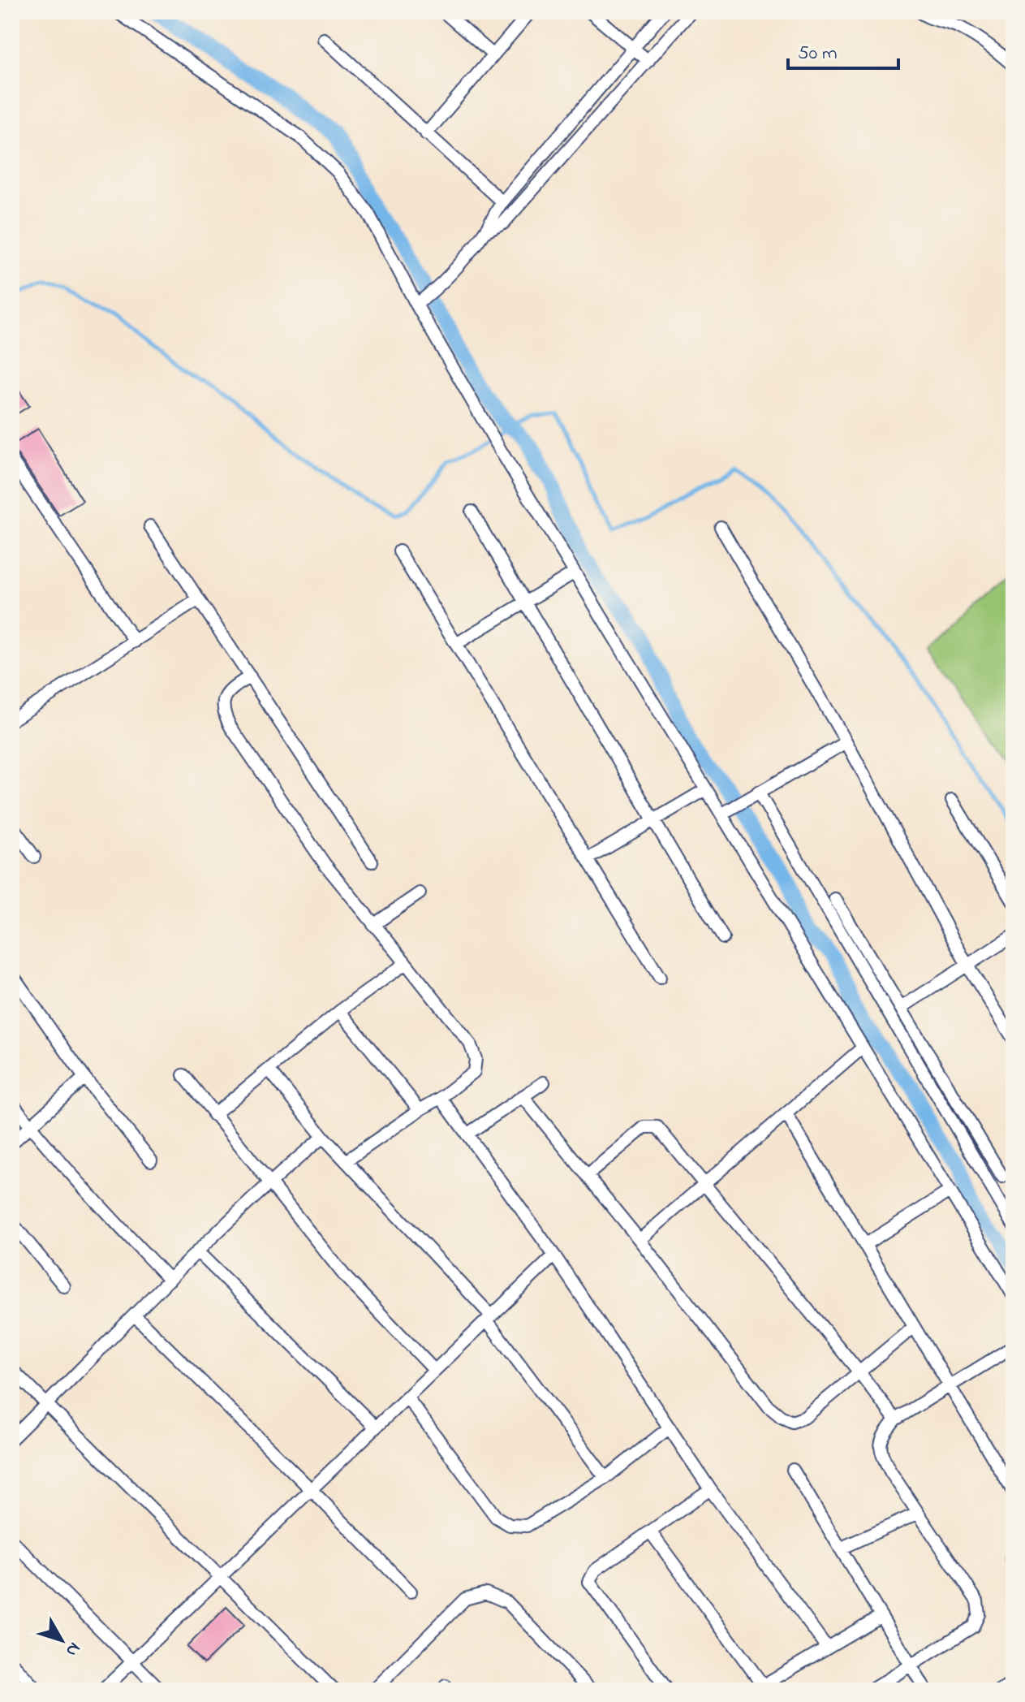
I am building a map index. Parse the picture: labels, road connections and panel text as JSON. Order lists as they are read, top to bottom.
{
  "scale_bar": "50 m",
  "north": "bottom right"
}
